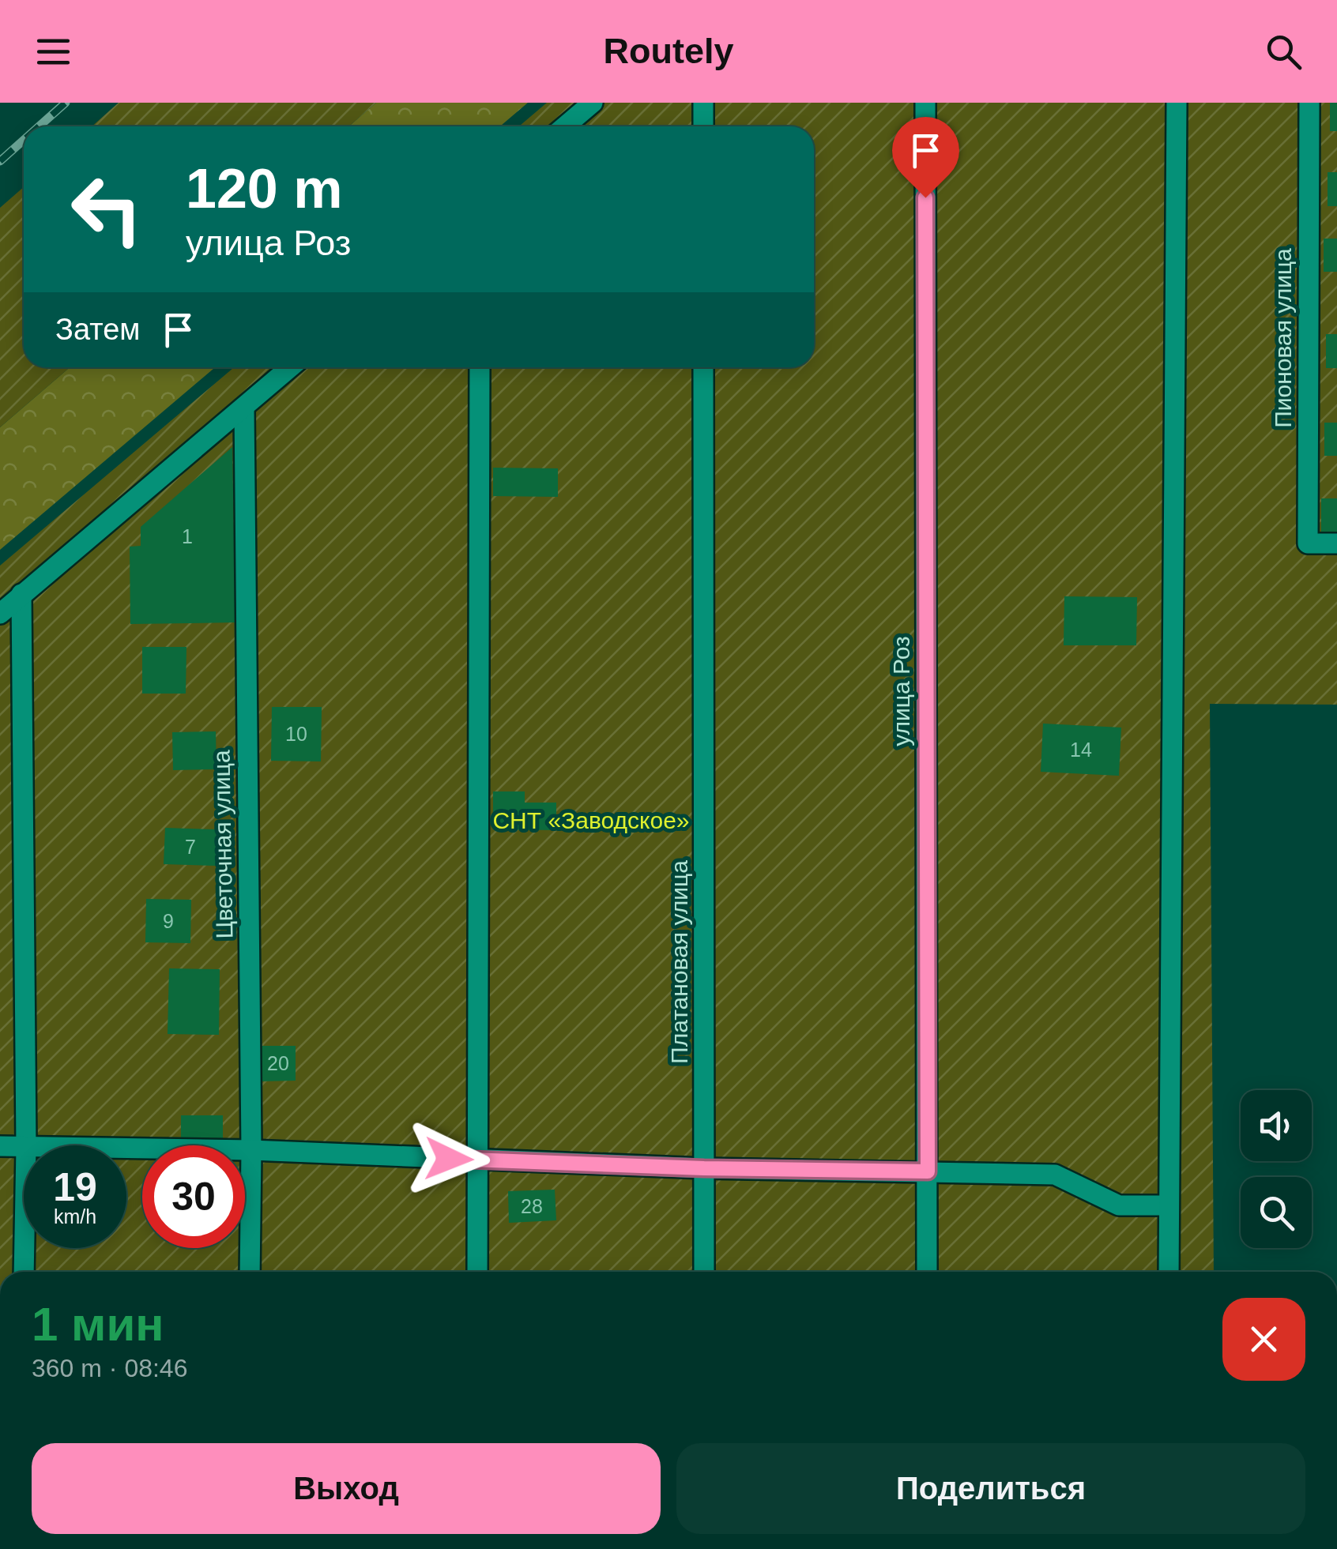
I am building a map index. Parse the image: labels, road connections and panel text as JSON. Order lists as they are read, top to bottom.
{
  "streets": {
    "street": [
      "Пионовая улица",
      "улица Роз",
      "Цветочная улица",
      "Платановая улица"
    ]
  },
  "parks": ["СНТ «Заводское»"],
  "house_numbers": [
    "1",
    "10",
    "14",
    "7",
    "9",
    "20",
    "28"
  ],
  "page": {
    "header": "Routely",
    "turn": ["120 m", "улица Роз"],
    "then": "Затем",
    "speed": "19 km/h",
    "limit": "30",
    "heading": ["1 мин", "360 m · 08:46"],
    "buttons": ["Выход", "Поделиться"]
  }
}
